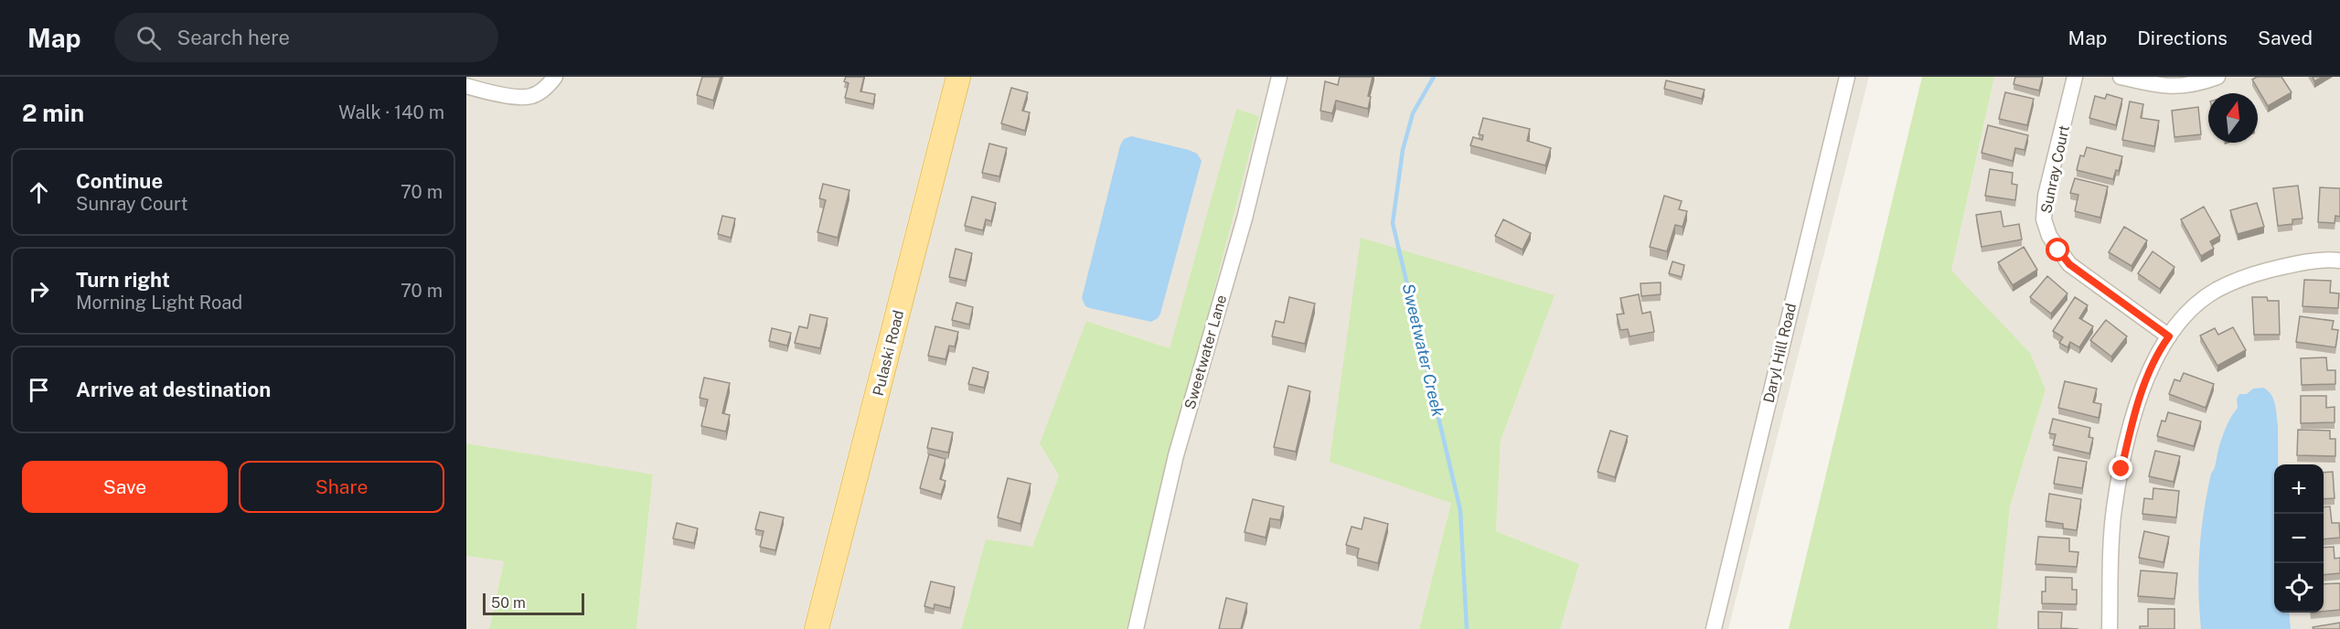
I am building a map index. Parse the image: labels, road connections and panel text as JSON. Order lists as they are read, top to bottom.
{
  "streets": {
    "main road": ["Pulaski Road"],
    "street": ["Sunray Court", "Sweetwater Lane", "Daryl Hill Road"]
  },
  "water": ["Sweetwater Creek"],
  "scale_bar": "50 m",
  "north": "top",
  "page": {
    "header": "Map",
    "search": "Search here",
    "nav": ["Map", "Directions", "Saved"],
    "heading": ["2 min", "Walk · 140 m"],
    "list": [
      ["Continue", "Sunray Court", "70 m"],
      ["Turn right", "Morning Light Road", "70 m"],
      "Arrive at destination"
    ],
    "buttons": ["Save", "Share"],
    "map_buttons": ["+", "−"],
    "scale": "50 m"
  }
}
